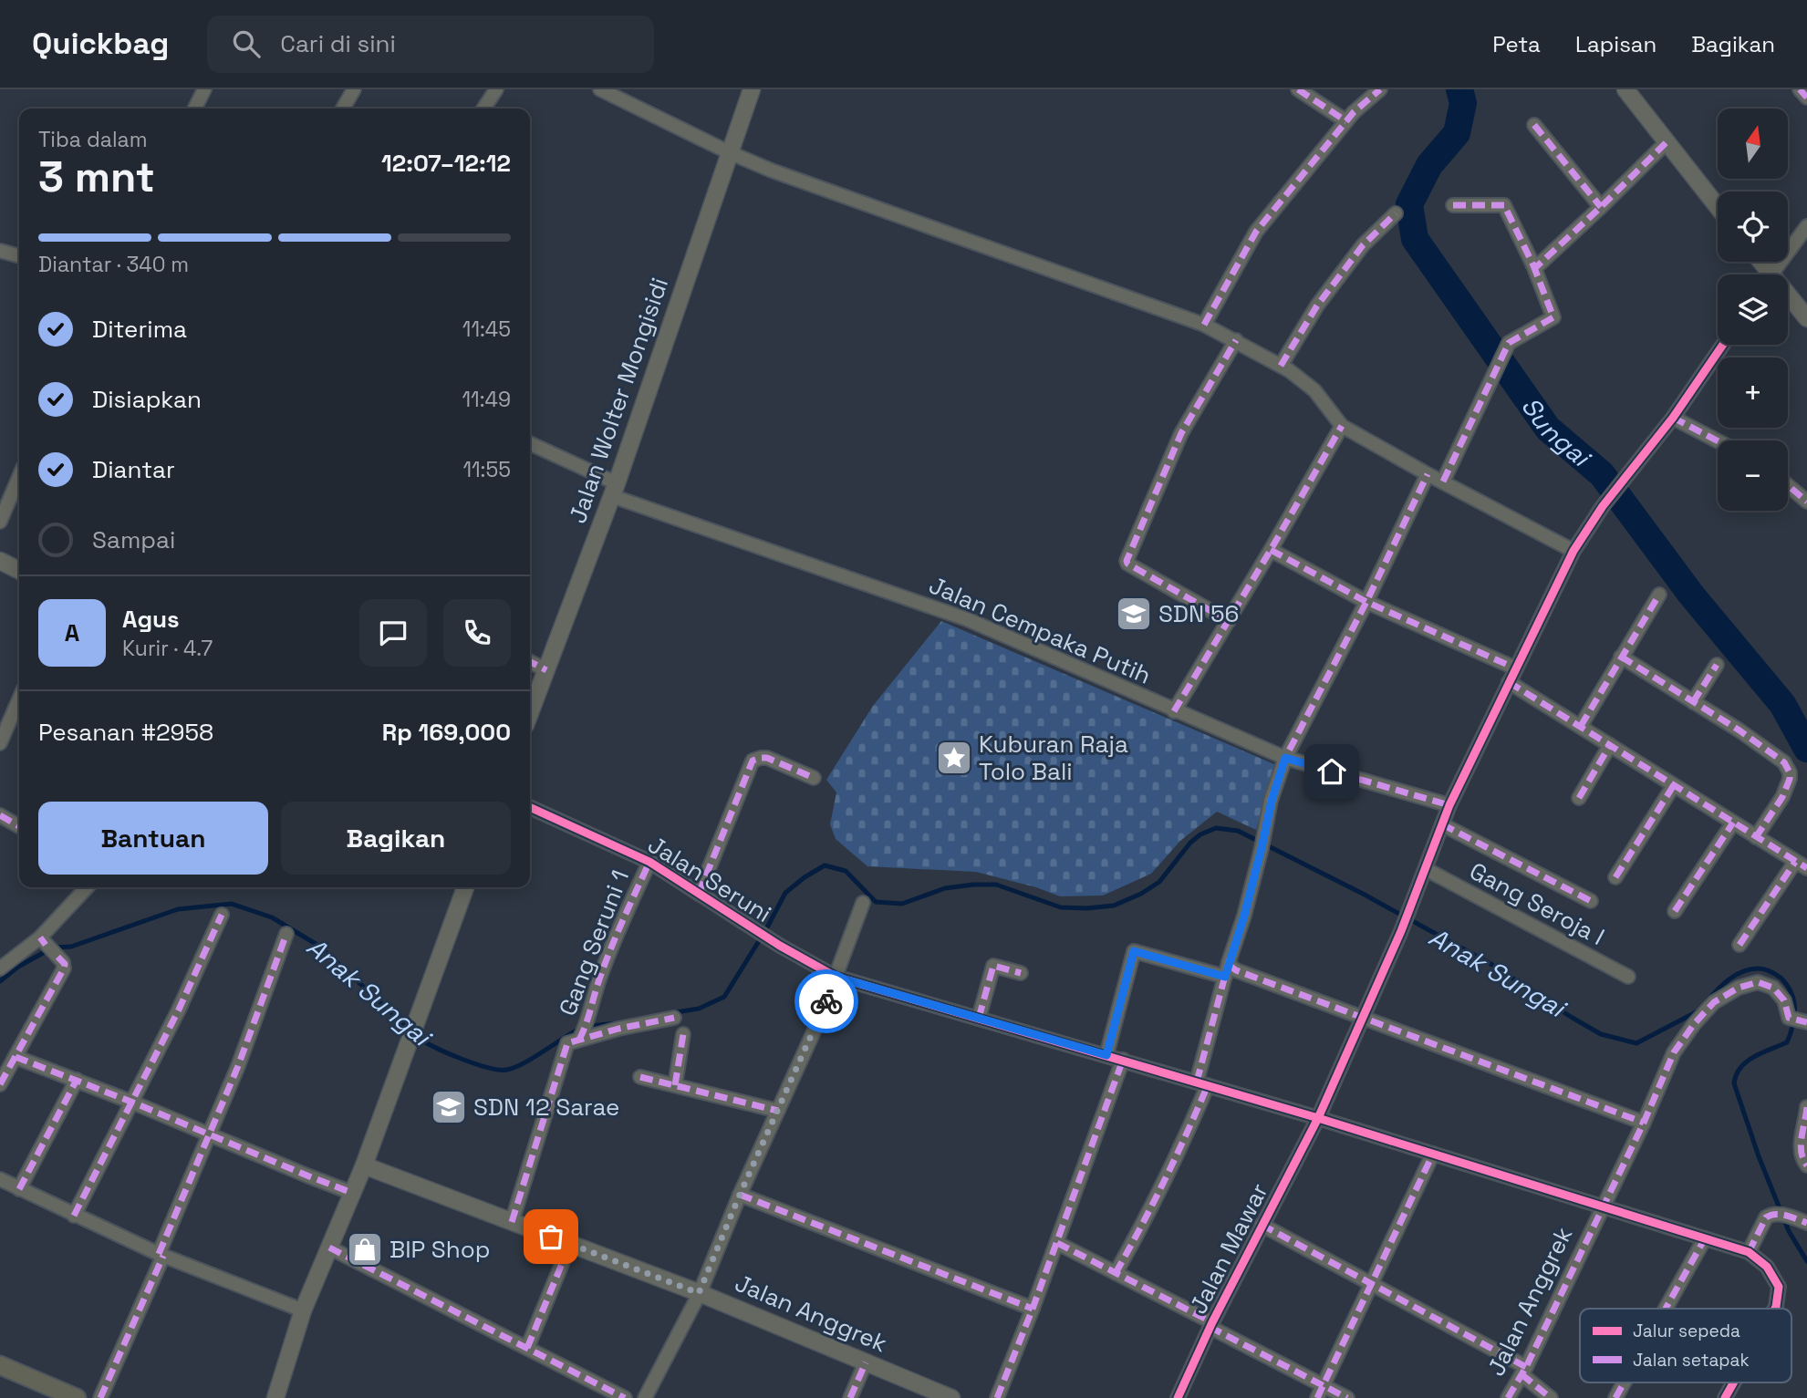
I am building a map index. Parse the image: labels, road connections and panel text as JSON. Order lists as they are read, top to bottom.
{
  "streets": {
    "street": [
      "Jalan Wolter Mongisidi",
      "Jalan Cempaka Putih",
      "Jalan Seruni",
      "Gang Seroja I",
      "Gang Seruni 1",
      "Jalan Mawar",
      "Jalan Anggrek"
    ]
  },
  "crossings": [
    ["Jalan Wolter Mongisidi", "Jalan Cempaka Putih"],
    ["Jalan Cempaka Putih", "Jalan Mawar"],
    ["Jalan Seruni", "Gang Seruni 1"],
    ["Jalan Seruni", "Jalan Mawar"],
    ["Jalan Seruni", "Jalan Anggrek"],
    ["Gang Seroja I", "Jalan Mawar"],
    ["Gang Seruni 1", "Jalan Anggrek"]
  ],
  "water": ["Sungai", "Anak Sungai"],
  "places": {
    "school or university": ["SDN 56", "SDN 12 Sarae"],
    "place": ["Kuburan Raja Tolo Bali"],
    "shop": ["BIP Shop"]
  },
  "legend": ["Jalur sepeda", "Jalan setapak"],
  "north": "top",
  "page": {
    "header": "Quickbag",
    "search": "Cari di sini",
    "nav": ["Peta", "Lapisan", "Bagikan"],
    "map_buttons": ["+", "−"],
    "heading": ["3 mnt", "Tiba dalam", "12:07–12:12"],
    "panel": [
      "Agus",
      "Kurir · 4.7",
      "Pesanan #2958",
      "Rp 169,000"
    ],
    "bar": "Diantar · 340 m",
    "list": [
      ["Diterima", "11:45"],
      ["Disiapkan", "11:49"],
      ["Diantar", "11:55"],
      "Sampai"
    ],
    "round": "A",
    "buttons": ["Bantuan", "Bagikan"]
  }
}
